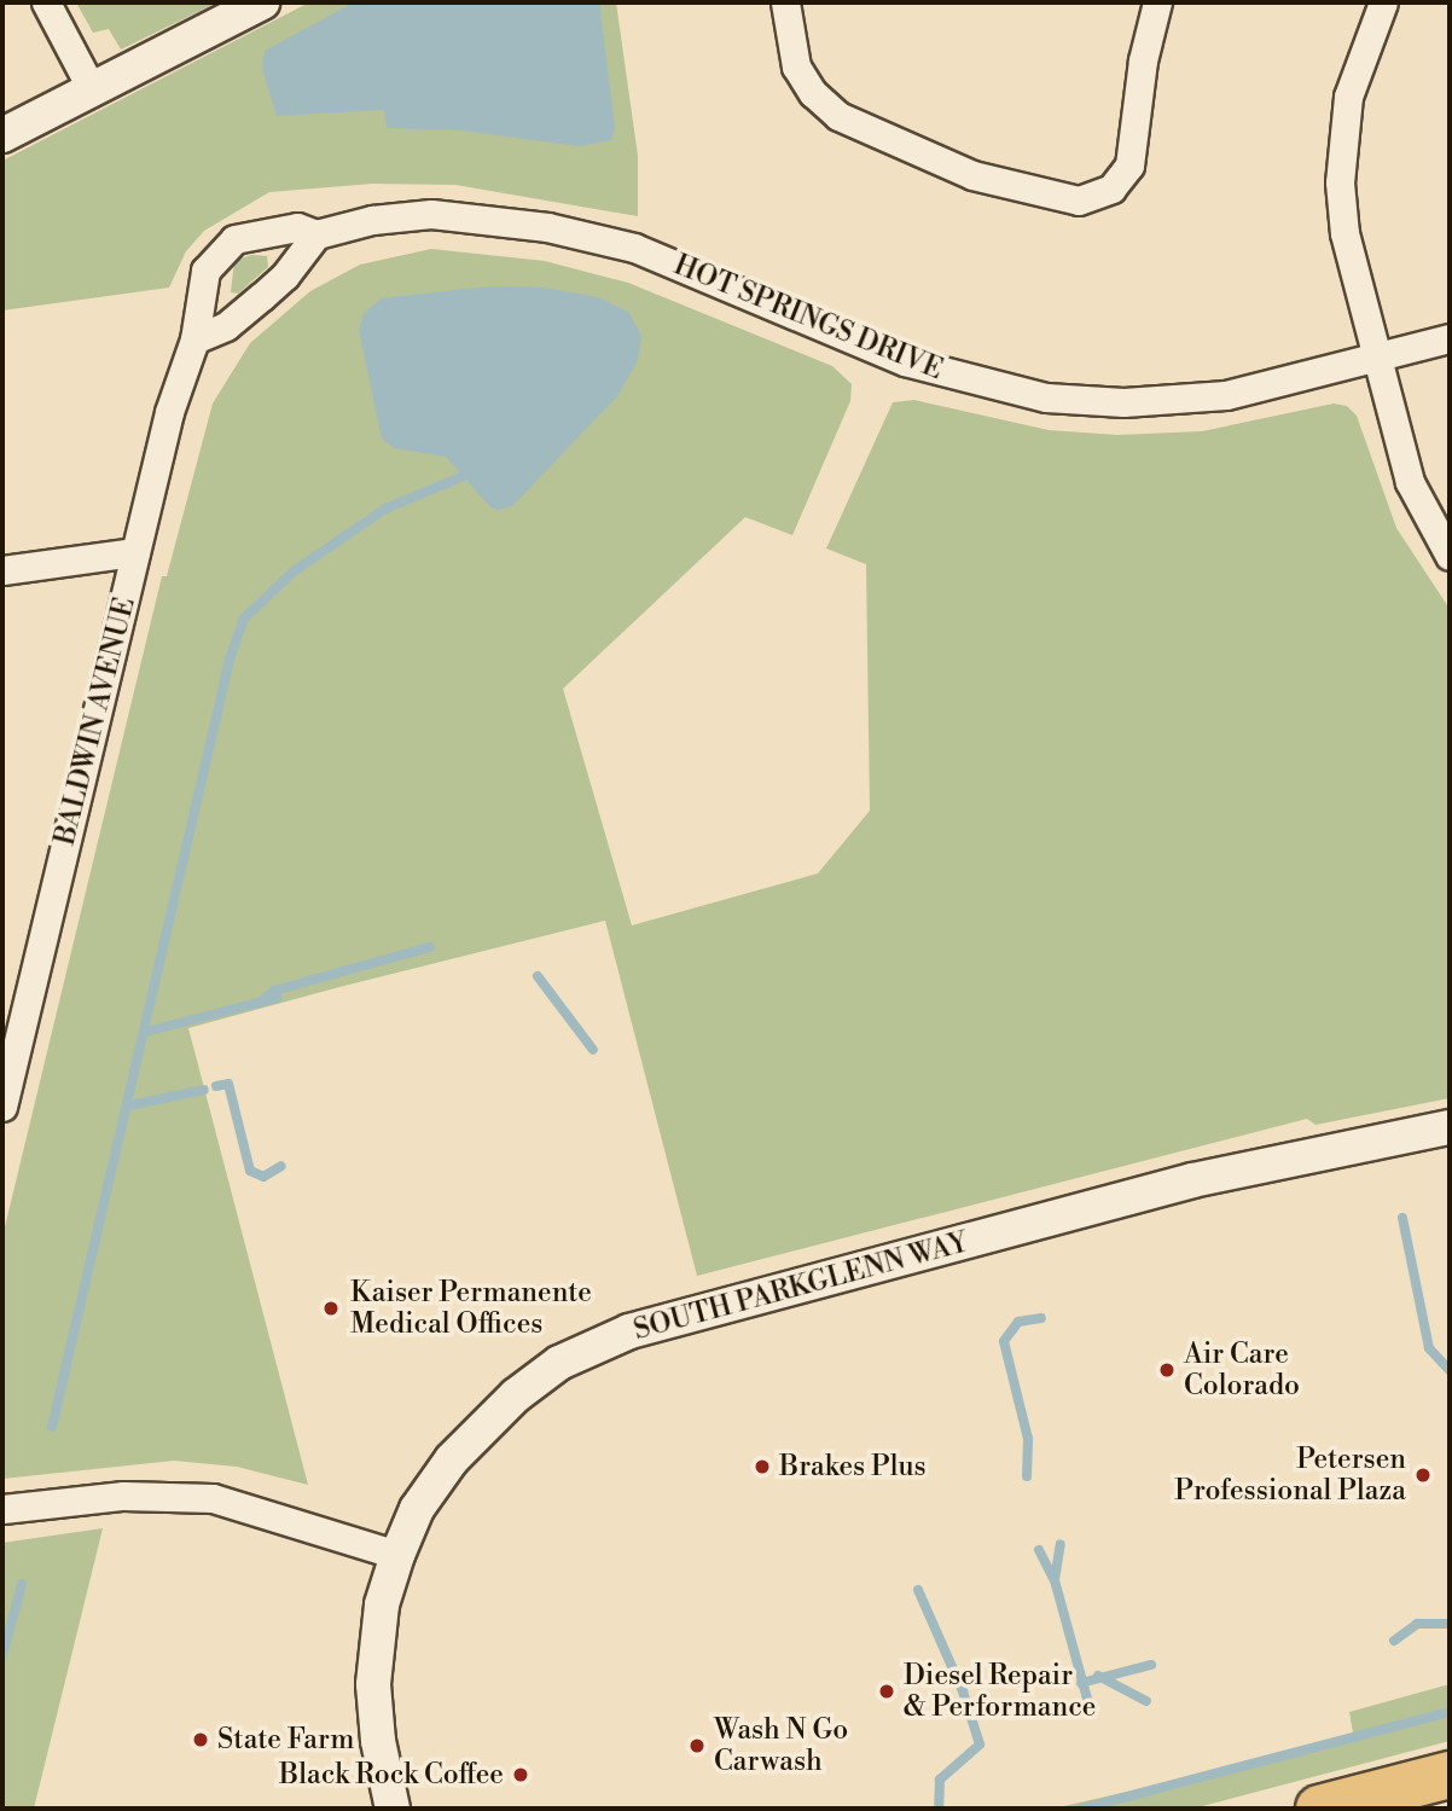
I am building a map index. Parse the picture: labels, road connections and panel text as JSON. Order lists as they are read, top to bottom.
{
  "streets": {
    "street": ["HOT SPRINGS DRIVE", "BALDWIN AVENUE", "SOUTH PARKGLENN WAY"]
  },
  "crossings": [
    ["HOT SPRINGS DRIVE", "BALDWIN AVENUE"]
  ],
  "places": [
    "Kaiser Permanente Medical Offices",
    "Air Care Colorado",
    "Brakes Plus",
    "Petersen Professional Plaza",
    "Diesel Repair & Performance",
    "State Farm",
    "Wash N Go Carwash",
    "Black Rock Coffee"
  ]
}
